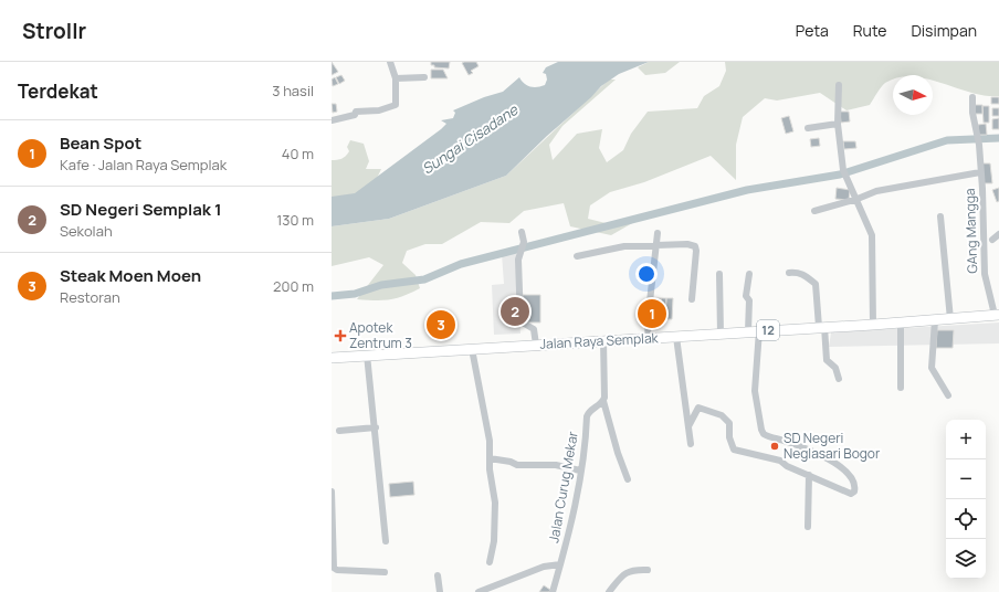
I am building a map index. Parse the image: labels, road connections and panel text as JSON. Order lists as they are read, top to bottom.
{
  "streets": {
    "main road": ["12", "Jalan Raya Semplak"],
    "street": ["GAng Mangga", "Jalan Curug Mekar"]
  },
  "crossings": [
    ["GAng Mangga", "Jalan Raya Semplak"]
  ],
  "water": ["Sungai Cisadane"],
  "places": {
    "health": ["Apotek Zentrum 3"],
    "other": ["SD Negeri Neglasari Bogor"]
  },
  "north": "right",
  "page": {
    "header": "Strollr",
    "nav": ["Peta", "Rute", "Disimpan"],
    "heading": ["Terdekat", "3 hasil"],
    "list": [
      {
        "mark": "1",
        "name": "Bean Spot",
        "note": "Kafe · Jalan Raya Semplak",
        "value": "40 m"
      },
      {
        "mark": "2",
        "name": "SD Negeri Semplak 1",
        "note": "Sekolah",
        "value": "130 m"
      },
      {
        "mark": "3",
        "name": "Steak Moen Moen",
        "note": "Restoran",
        "value": "200 m"
      }
    ],
    "pins": ["2", "1", "3"],
    "map_buttons": ["+", "−"]
  }
}
